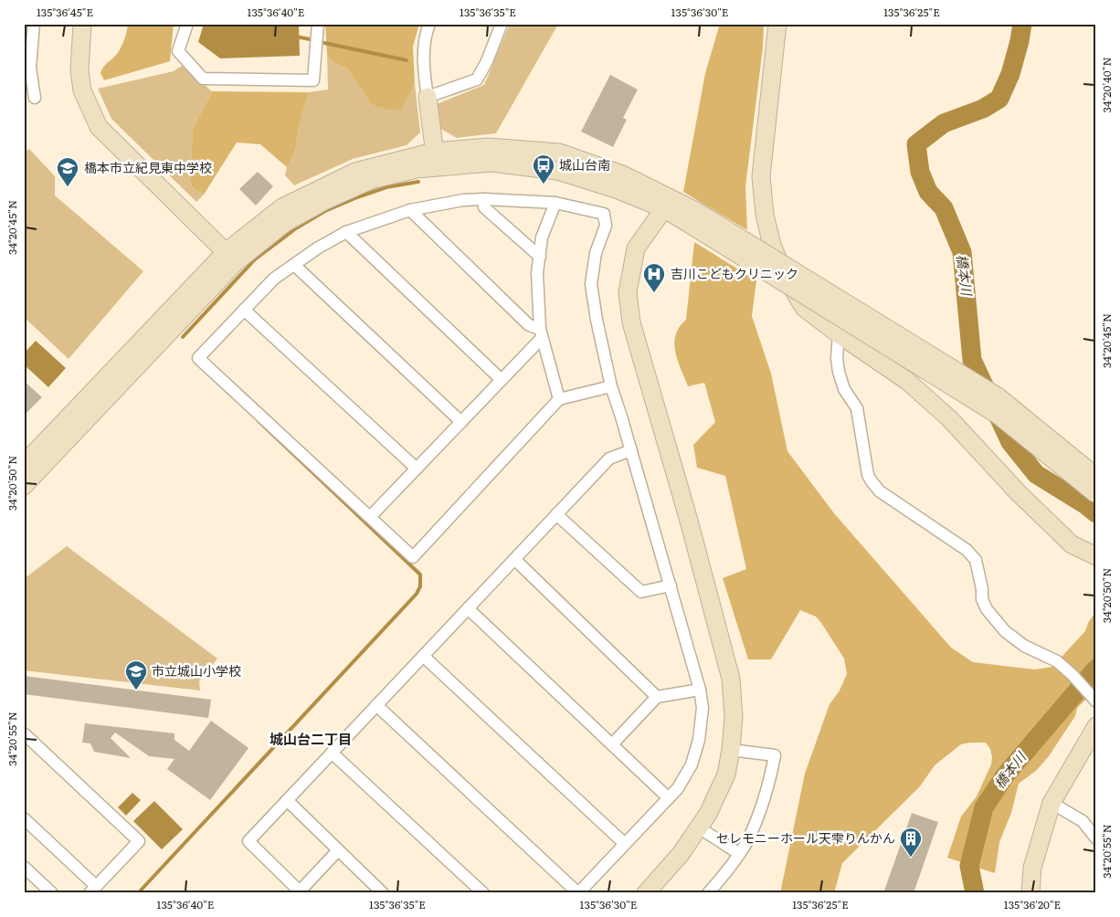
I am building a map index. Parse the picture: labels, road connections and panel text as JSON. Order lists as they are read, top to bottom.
{
  "districts": ["城山台二丁目"],
  "water": ["橋本川"],
  "places": {
    "bus stop": ["城山台南"],
    "school or university": ["橋本市立紀見東中学校", "市立城山小学校"],
    "hospital": ["吉川こどもクリニック"],
    "building": ["セレモニーホール天雫りんかん"]
  },
  "coordinates": [
    "135°36'45\"E",
    "135°36'40\"E",
    "135°36'35\"E",
    "135°36'30\"E",
    "135°36'25\"E",
    "34°20'40\"N",
    "34°20'45\"N",
    "34°20'50\"N",
    "34°20'55\"N",
    "135°36'20\"E"
  ]
}
